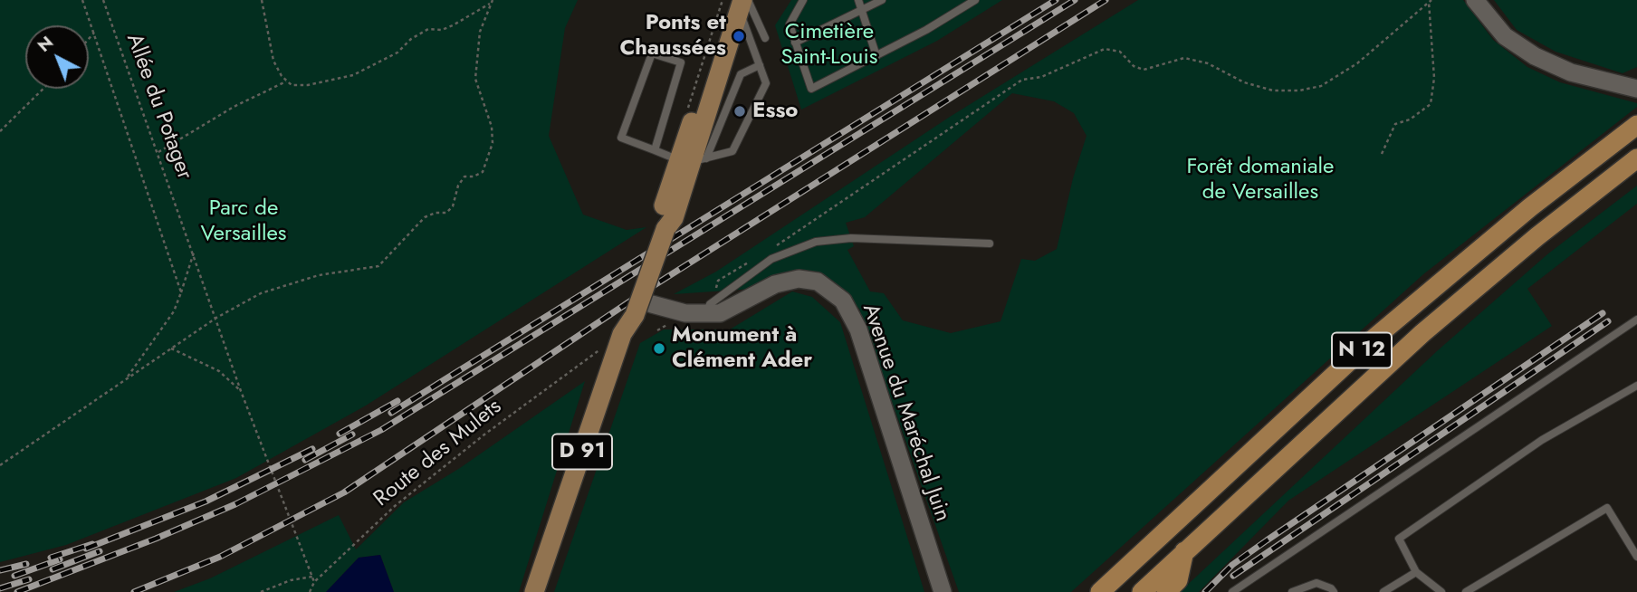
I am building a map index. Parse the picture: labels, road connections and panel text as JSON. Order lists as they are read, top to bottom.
{
  "streets": {
    "highway": ["N 12"],
    "main road": ["D 91"],
    "street": ["Avenue du Maréchal Juin"],
    "path": ["Allée du Potager", "Route des Mulets"]
  },
  "crossings": [
    ["Allée du Potager", "Route des Mulets"]
  ],
  "parks": ["Cimetière Saint-Louis", "Forêt domaniale de Versailles", "Parc de Versailles"],
  "places": ["Ponts et Chaussées", "Esso", "Monument à Clément Ader"],
  "north": "top left"
}
